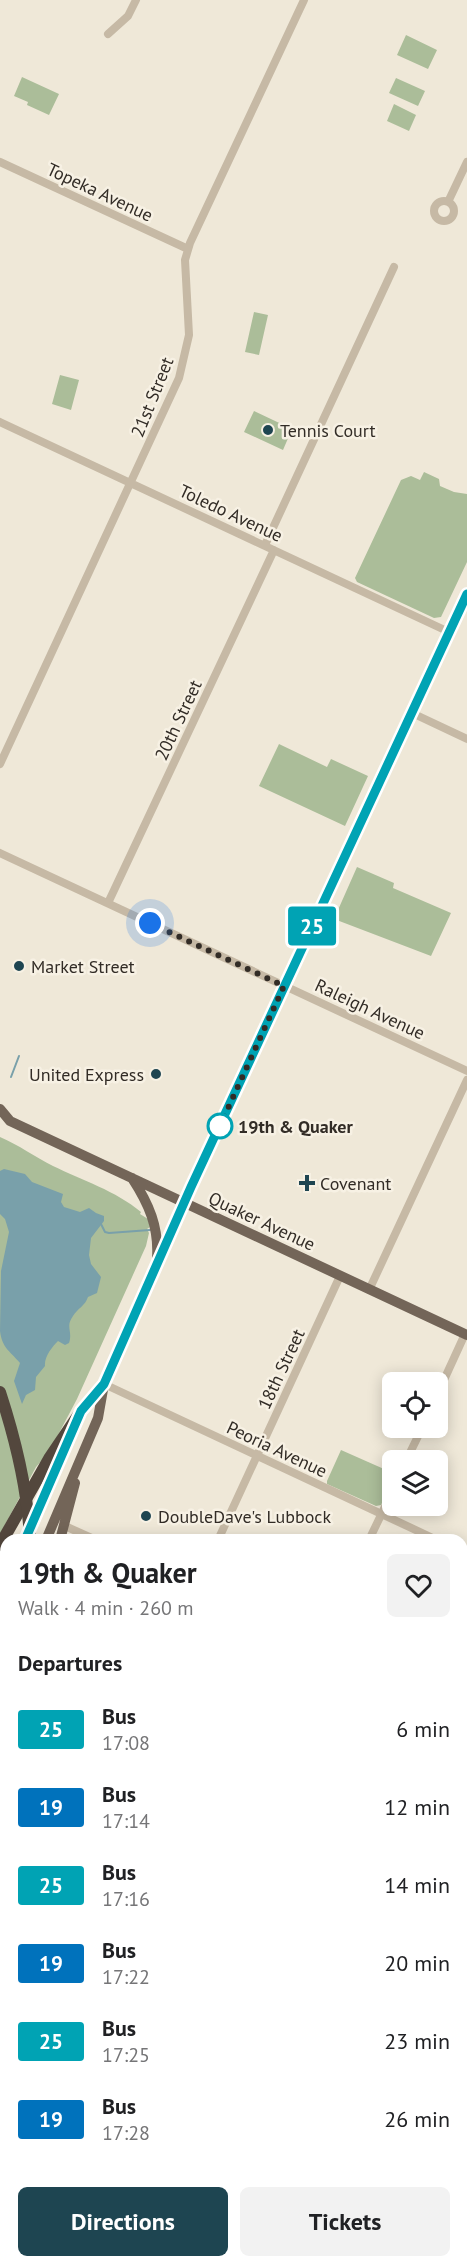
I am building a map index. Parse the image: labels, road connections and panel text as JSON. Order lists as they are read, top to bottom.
{
  "streets": {
    "main road": ["Quaker Avenue"],
    "street": [
      "Topeka Avenue",
      "21st Street",
      "Toledo Avenue",
      "20th Street",
      "Raleigh Avenue",
      "18th Street",
      "Peoria Avenue"
    ]
  },
  "crossings": [
    ["Topeka Avenue", "21st Street"],
    ["21st Street", "Toledo Avenue"],
    ["Toledo Avenue", "20th Street"],
    ["20th Street", "Raleigh Avenue"],
    ["Quaker Avenue", "18th Street"],
    ["18th Street", "Peoria Avenue"]
  ],
  "places": {
    "other": [
      "Tennis Court",
      "Market Street",
      "United Express",
      "19th & Quaker",
      "DoubleDave's Lubbock"
    ],
    "health": ["Covenant"]
  },
  "lines": ["bus line 25"],
  "page": {
    "on_map": "25",
    "heading": [
      ["19th & Quaker", "Walk · 4 min · 260 m"],
      "Departures"
    ],
    "list": [
      {
        "mark": "25",
        "name": "Bus",
        "note": "17:08",
        "value": "6 min"
      },
      {
        "mark": "19",
        "name": "Bus",
        "note": "17:14",
        "value": "12 min"
      },
      {
        "mark": "25",
        "name": "Bus",
        "note": "17:16",
        "value": "14 min"
      },
      {
        "mark": "19",
        "name": "Bus",
        "note": "17:22",
        "value": "20 min"
      },
      {
        "mark": "25",
        "name": "Bus",
        "note": "17:25",
        "value": "23 min"
      },
      {
        "mark": "19",
        "name": "Bus",
        "note": "17:28",
        "value": "26 min"
      }
    ],
    "buttons": ["Directions", "Tickets"]
  }
}
